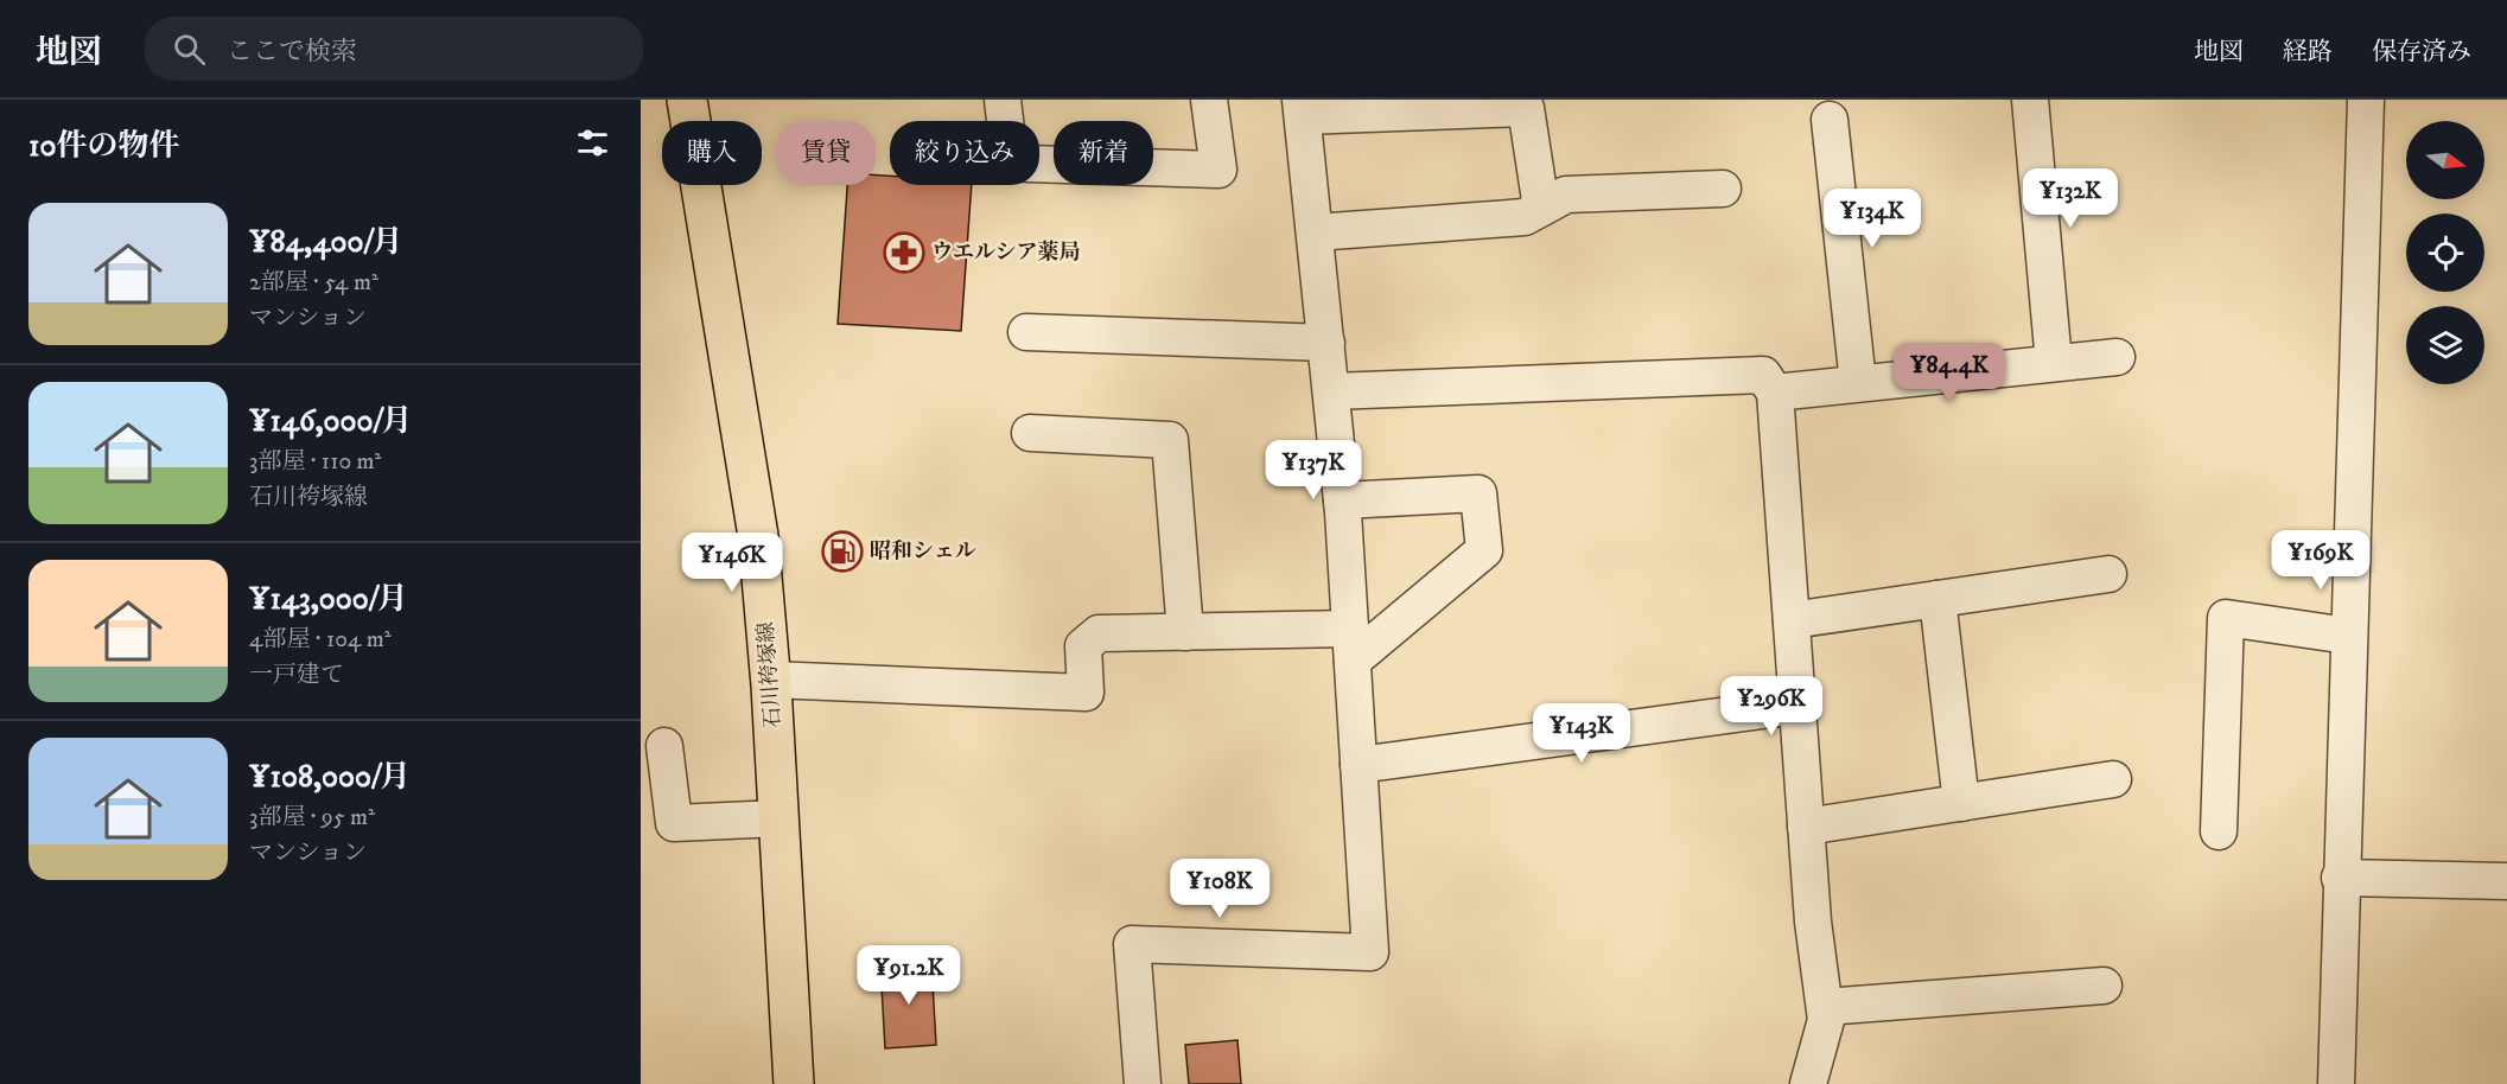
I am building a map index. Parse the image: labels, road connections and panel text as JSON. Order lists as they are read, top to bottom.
{
  "streets": {
    "main road": ["石川袴塚線"]
  },
  "places": {
    "pharmacy": ["ウエルシア薬局"],
    "fuel station": ["昭和シェル"]
  },
  "north": "right",
  "page": {
    "header": "地図",
    "search": "ここで検索",
    "nav": ["地図", "経路", "保存済み"],
    "heading": "10件の物件",
    "chip": [
      "購入",
      "賃貸",
      "絞り込み",
      "新着"
    ],
    "price": [
      "¥132K",
      "¥134K",
      "¥84.4K",
      "¥137K",
      "¥169K",
      "¥146K",
      "¥296K",
      "¥143K",
      "¥108K",
      "¥91.2K"
    ],
    "list": [
      {
        "name": "¥84,400/月",
        "note": "2部屋 · 54 m² · マンション"
      },
      {
        "name": "¥146,000/月",
        "note": "3部屋 · 110 m² · 石川袴塚線"
      },
      {
        "name": "¥143,000/月",
        "note": "4部屋 · 104 m² · 一戸建て"
      },
      {
        "name": "¥108,000/月",
        "note": "3部屋 · 95 m² · マンション"
      }
    ]
  }
}
